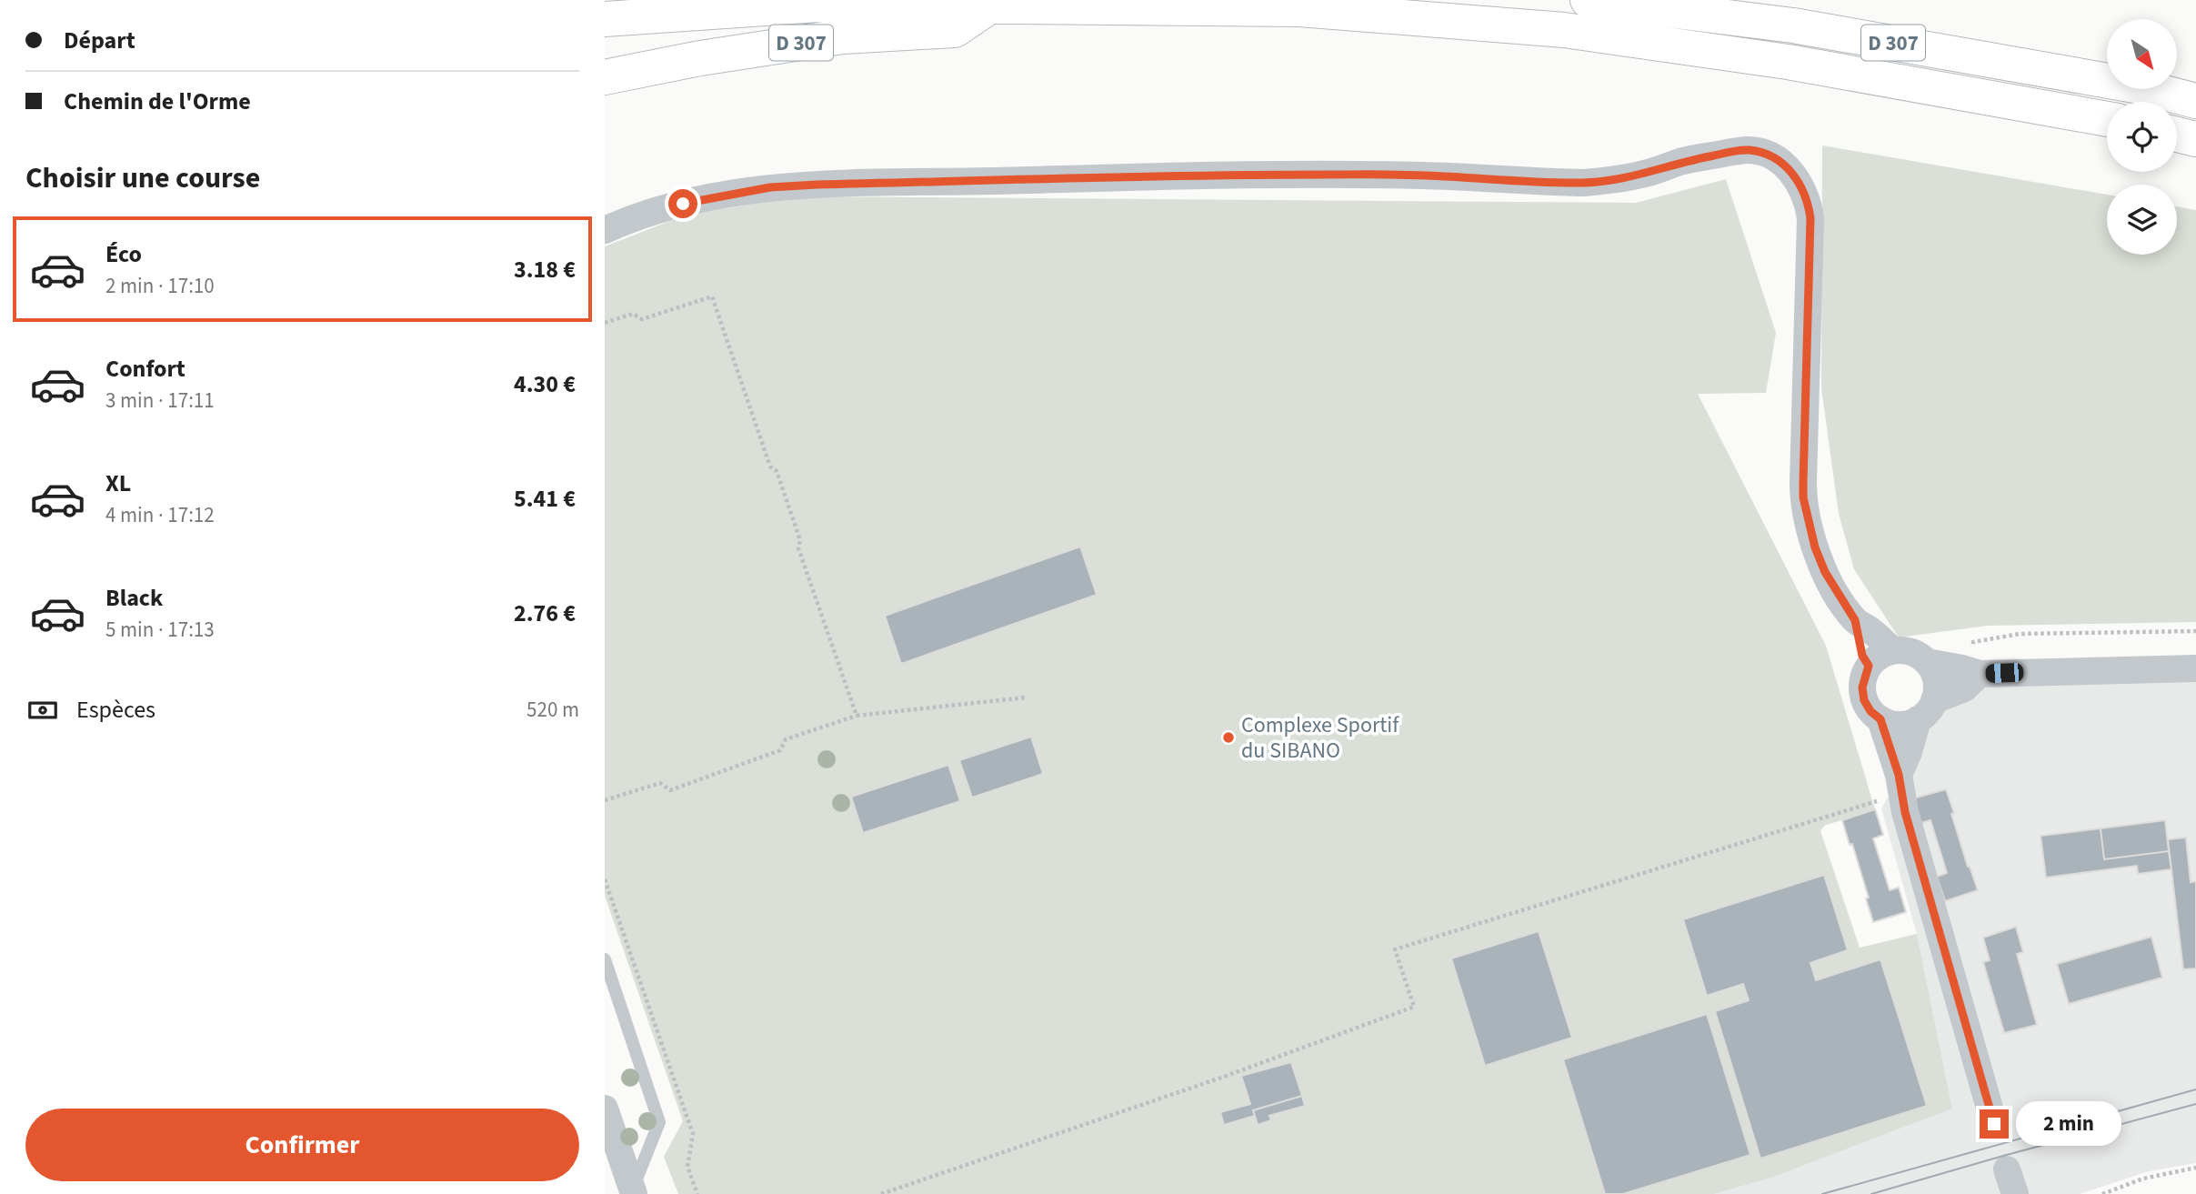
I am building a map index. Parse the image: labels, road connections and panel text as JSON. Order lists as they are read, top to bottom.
{
  "streets": {
    "main road": ["D 307"]
  },
  "places": ["Complexe Sportif du SIBANO"],
  "north": "bottom right",
  "page": {
    "banner": ["Départ", "Chemin de l'Orme"],
    "heading": "Choisir une course",
    "list": [
      {
        "name": "Éco",
        "note": "2 min · 17:10",
        "value": "3.18 €"
      },
      {
        "name": "Confort",
        "note": "3 min · 17:11",
        "value": "4.30 €"
      },
      {
        "name": "XL",
        "note": "4 min · 17:12",
        "value": "5.41 €"
      },
      {
        "name": "Black",
        "note": "5 min · 17:13",
        "value": "2.76 €"
      }
    ],
    "pay": ["Espèces", "520 m"],
    "buttons": "Confirmer",
    "bubble": "2 min"
  }
}
